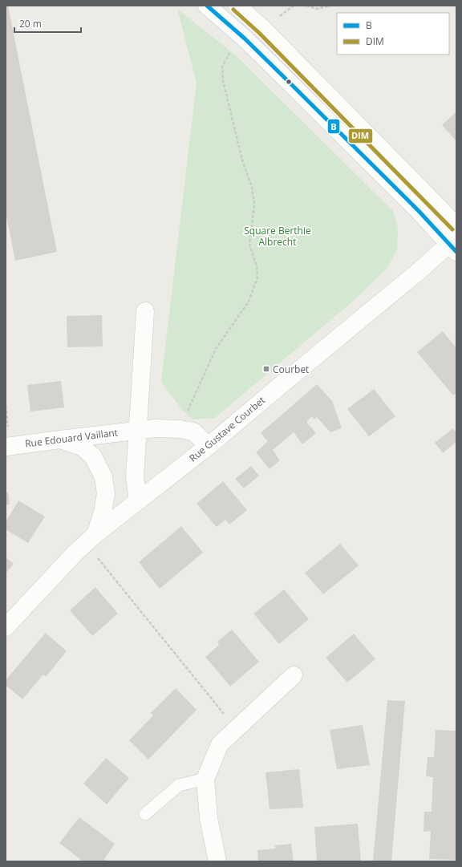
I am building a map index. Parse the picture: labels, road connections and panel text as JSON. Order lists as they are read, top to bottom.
{
  "streets": {
    "street": ["Rue Gustave Courbet", "Rue Edouard Vaillant"]
  },
  "crossings": [
    ["Rue Gustave Courbet", "Rue Edouard Vaillant"]
  ],
  "parks": ["Square Berthie Albrecht"],
  "places": {
    "transit": ["Courbet"]
  },
  "lines": ["transit line B", "transit line DIM"],
  "legend": ["B", "DIM"],
  "scale_bar": "20 m"
}
